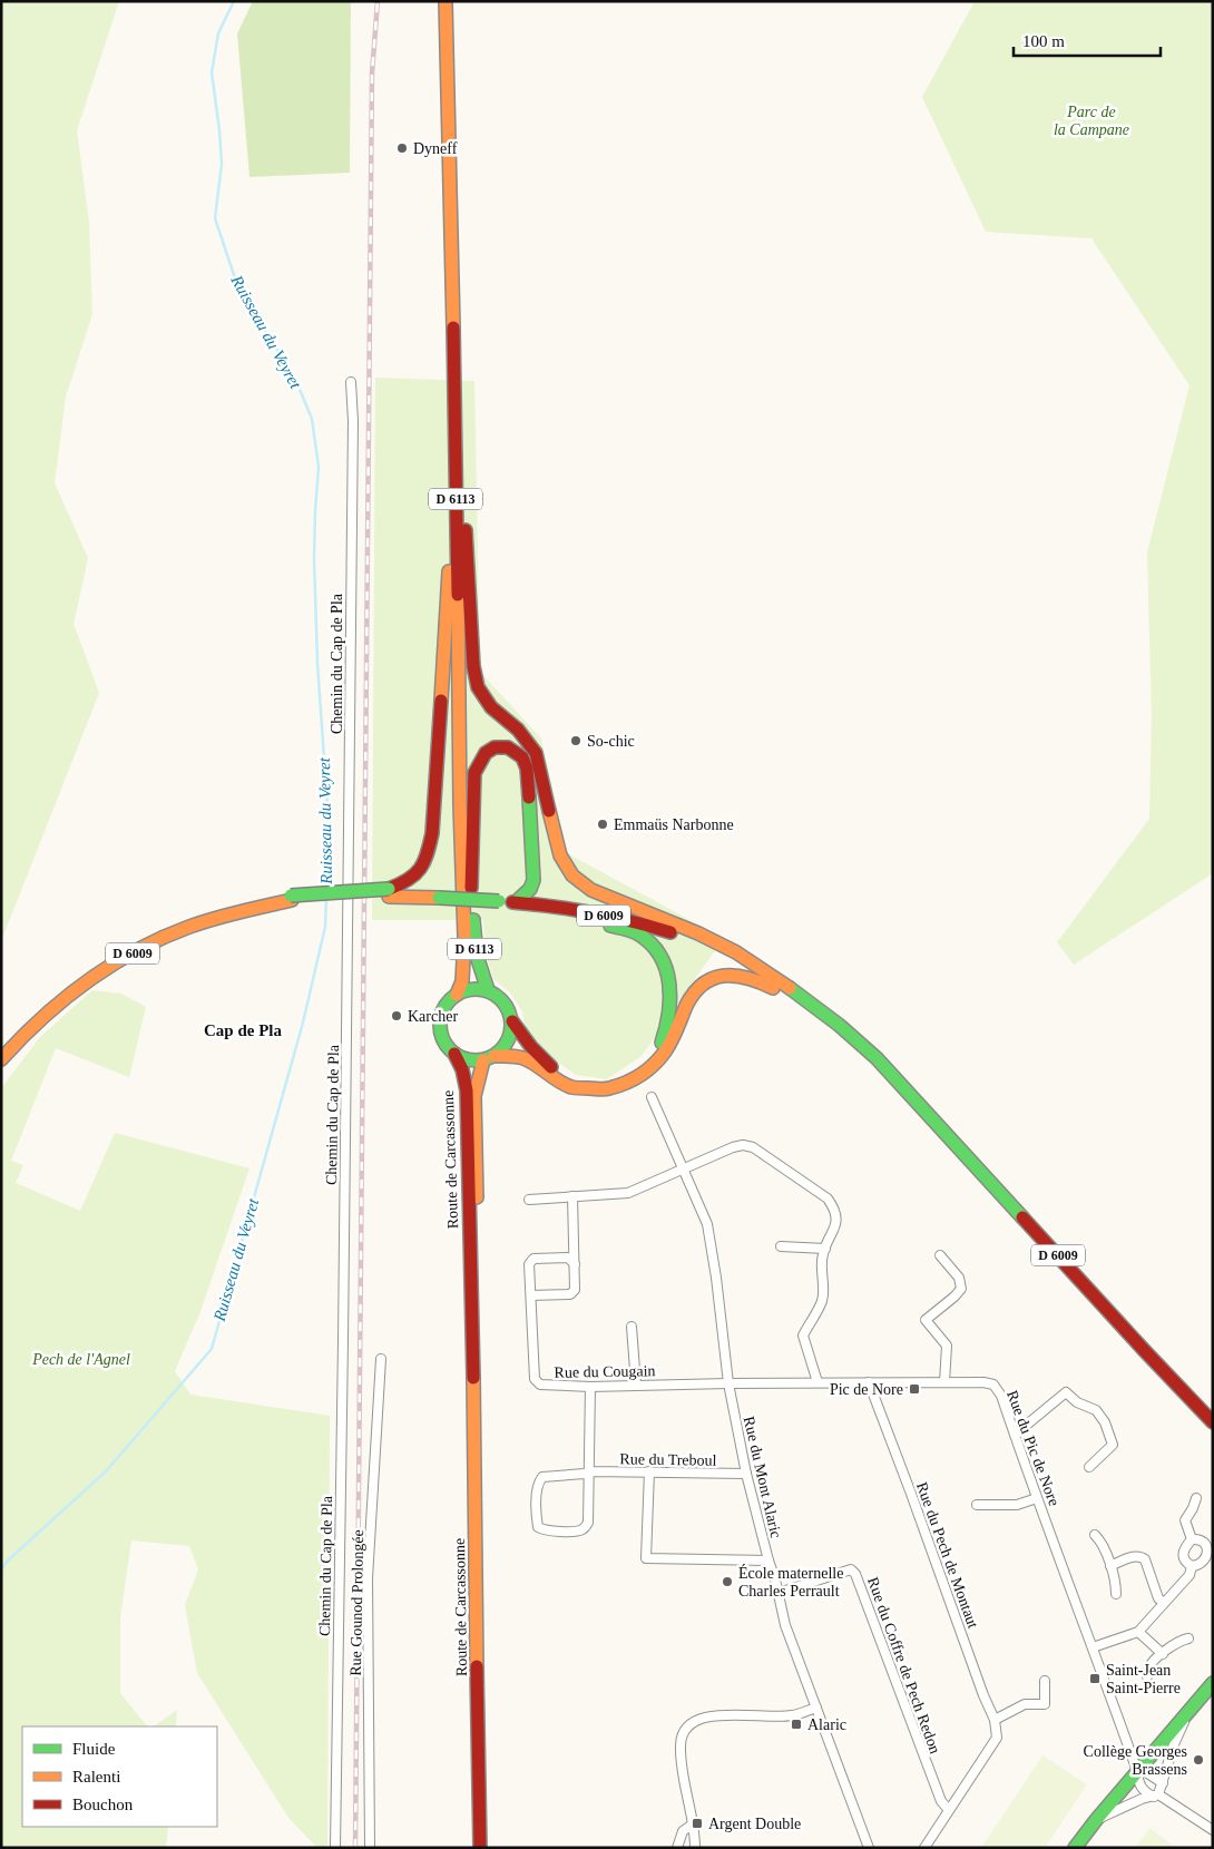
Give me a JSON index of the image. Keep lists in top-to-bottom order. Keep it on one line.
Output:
{"streets":{"main road":["D 6113","D 6009","Route de Carcassonne"],"street":["Chemin du Cap de Pla","Rue du Cougain","Rue du Pic de Nore","Rue du Treboul","Rue du Mont Alaric","Rue du Pech de Montaut","Rue Gounod Prolongée","Rue du Coffre de Pech Redon"]},"crossings":[["D 6113","Route de Carcassonne"],["Rue du Cougain","Rue du Pic de Nore"],["Rue du Cougain","Rue du Mont Alaric"],["Rue du Pic de Nore","Rue du Mont Alaric"],["Rue du Pic de Nore","Rue du Pech de Montaut"],["Rue du Treboul","Rue du Mont Alaric"],["Rue du Mont Alaric","Rue du Coffre de Pech Redon"],["Rue du Pech de Montaut","Rue du Coffre de Pech Redon"]],"districts":["Cap de Pla"],"water":["Ruisseau du Veyret"],"parks":["Parc de la Campane","Pech de l'Agnel"],"places":{"other":["Dyneff","So-chic","Emmaüs Narbonne","Karcher","École maternelle Charles Perrault","Collège Georges Brassens"],"transit":["Pic de Nore","Saint-Jean Saint-Pierre","Alaric","Argent Double"]},"legend":["Fluide","Ralenti","Bouchon"],"scale_bar":"100 m"}
